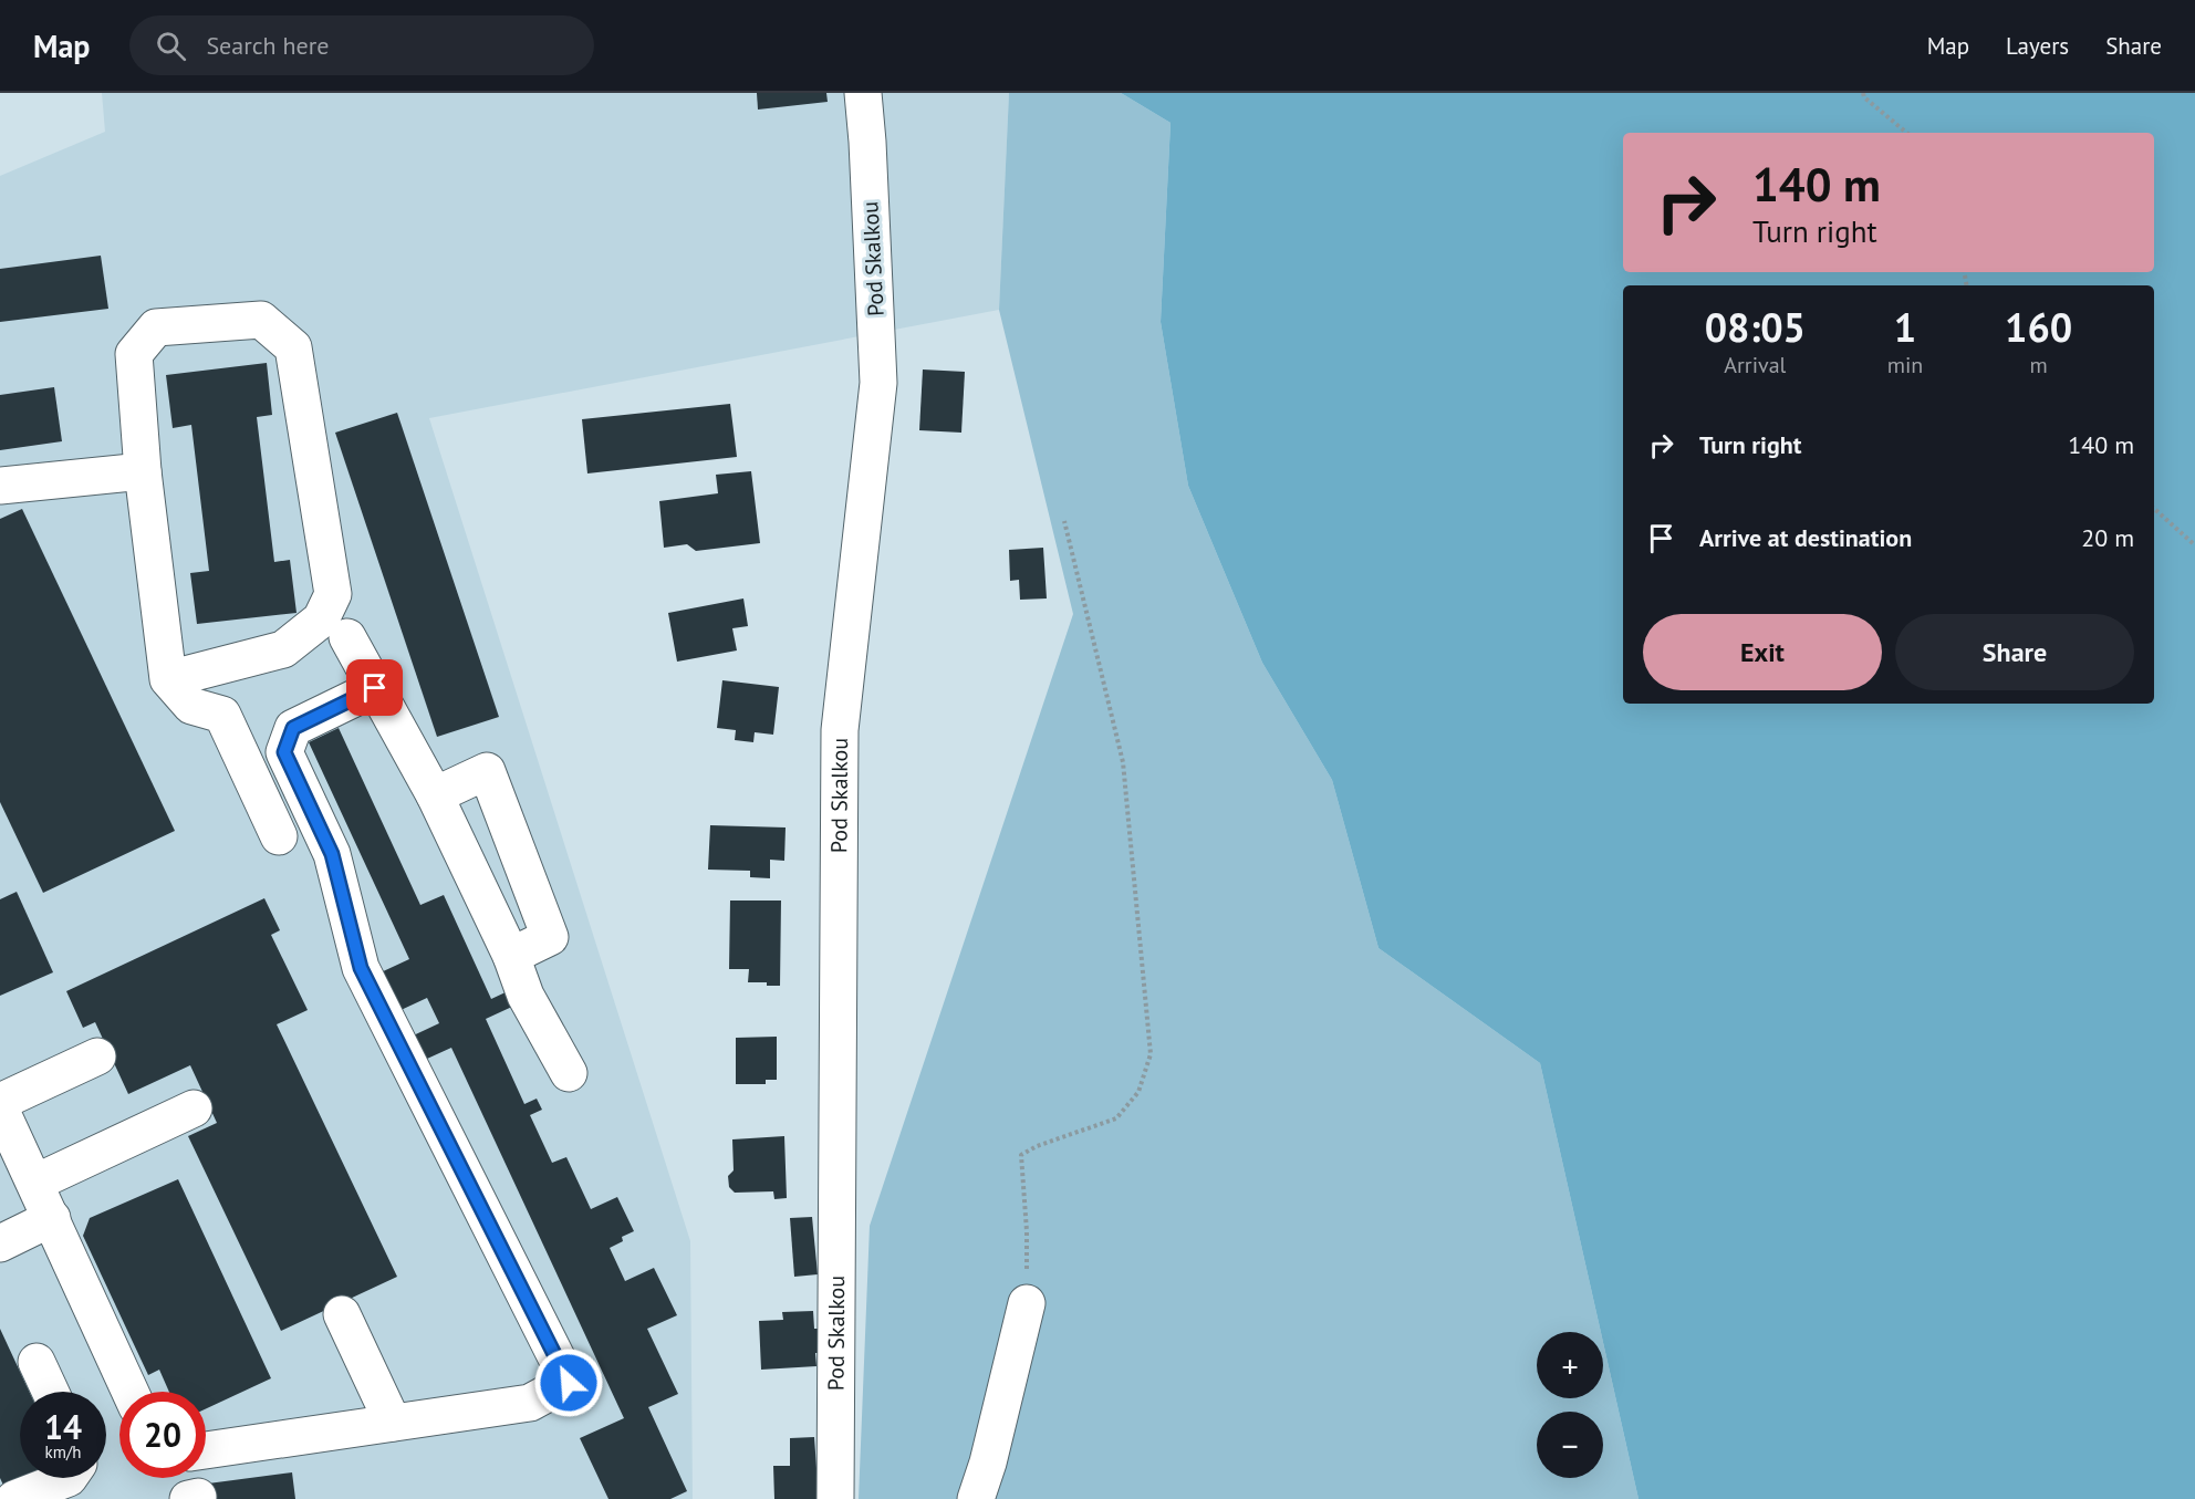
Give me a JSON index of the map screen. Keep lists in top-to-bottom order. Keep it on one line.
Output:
{"streets":{"street":["Pod Skalkou"]},"page":{"header":"Map","search":"Search here","nav":["Map","Layers","Share"],"turn":["140 m","Turn right"],"eta":["08:05","Arrival","1","min","160","m"],"list":[{"name":"Turn right","value":"140 m"},{"name":"Arrive at destination","value":"20 m"}],"buttons":["Exit","Share"],"map_buttons":["+","−"],"speed":"14 km/h","limit":"20"}}
